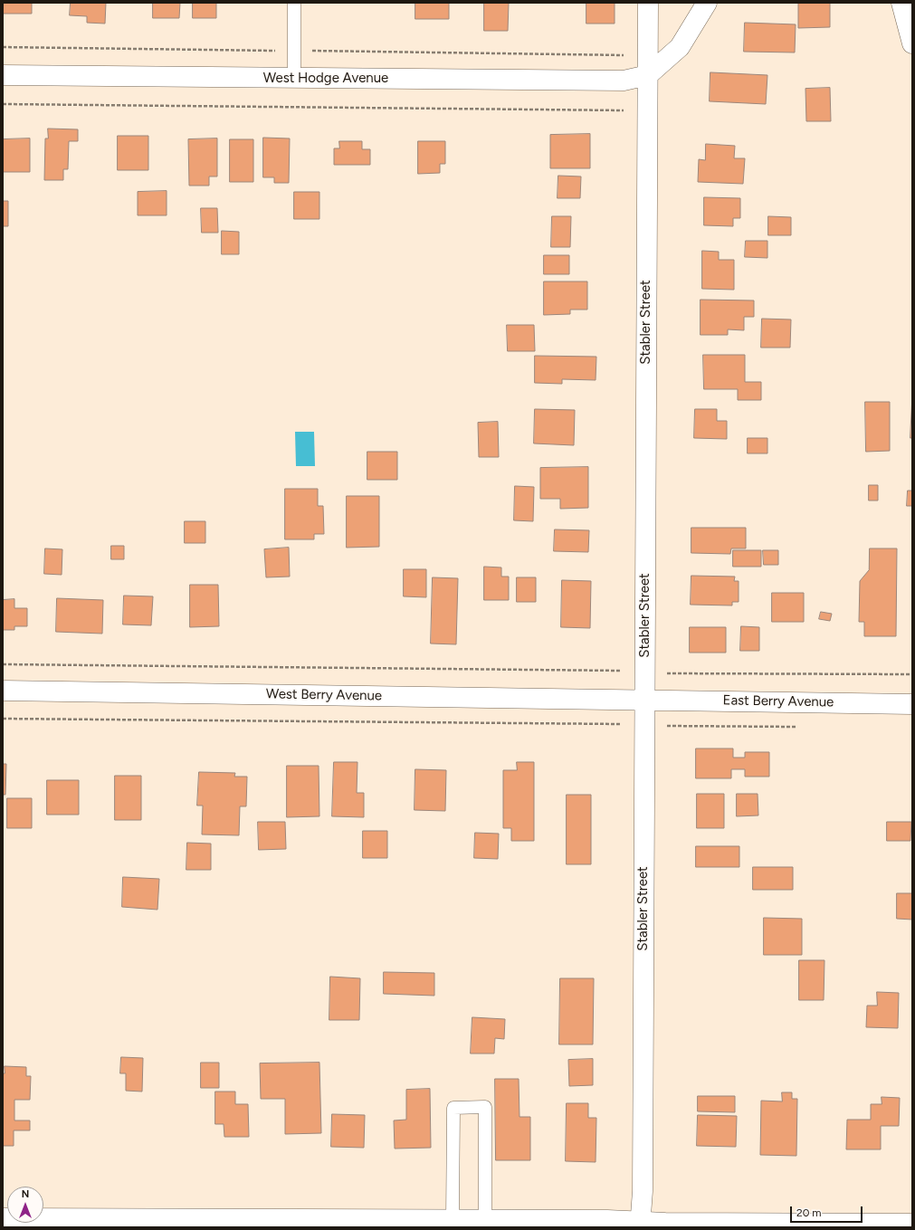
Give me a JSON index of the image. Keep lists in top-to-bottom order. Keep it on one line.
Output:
{"streets":{"street":["West Hodge Avenue","Stabler Street","West Berry Avenue","East Berry Avenue"]},"crossings":[["West Hodge Avenue","Stabler Street"],["Stabler Street","West Berry Avenue"],["Stabler Street","East Berry Avenue"],["West Berry Avenue","East Berry Avenue"]],"scale_bar":"20 m","north":"top"}
